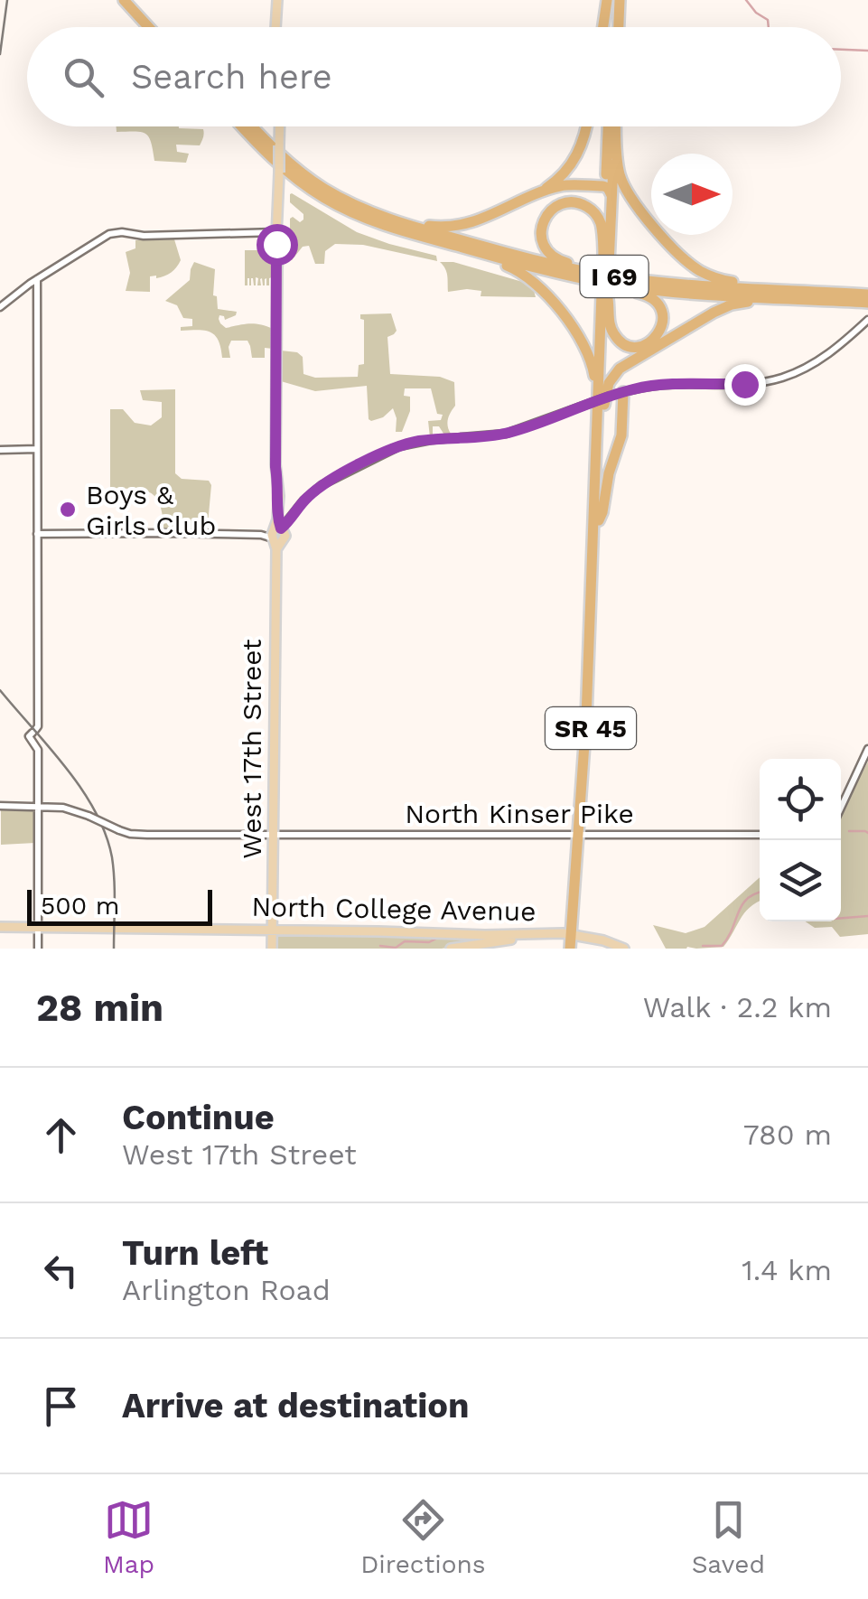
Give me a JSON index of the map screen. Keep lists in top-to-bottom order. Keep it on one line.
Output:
{"streets":{"highway":["I 69","SR 45"],"main road":["West 17th Street","North College Avenue"],"street":["North Kinser Pike"]},"crossings":[["I 69","SR 45"],["SR 45","North Kinser Pike"],["SR 45","North College Avenue"],["West 17th Street","North Kinser Pike"],["West 17th Street","North College Avenue"]],"places":["Boys & Girls Club"],"scale_bar":"500 m","north":"right","page":{"search":"Search here","scale":"500 m","heading":["28 min","Walk · 2.2 km"],"list":[["Continue","West 17th Street","780 m"],["Turn left","Arlington Road","1.4 km"],"Arrive at destination"],"nav":["Map","Directions","Saved"]}}
